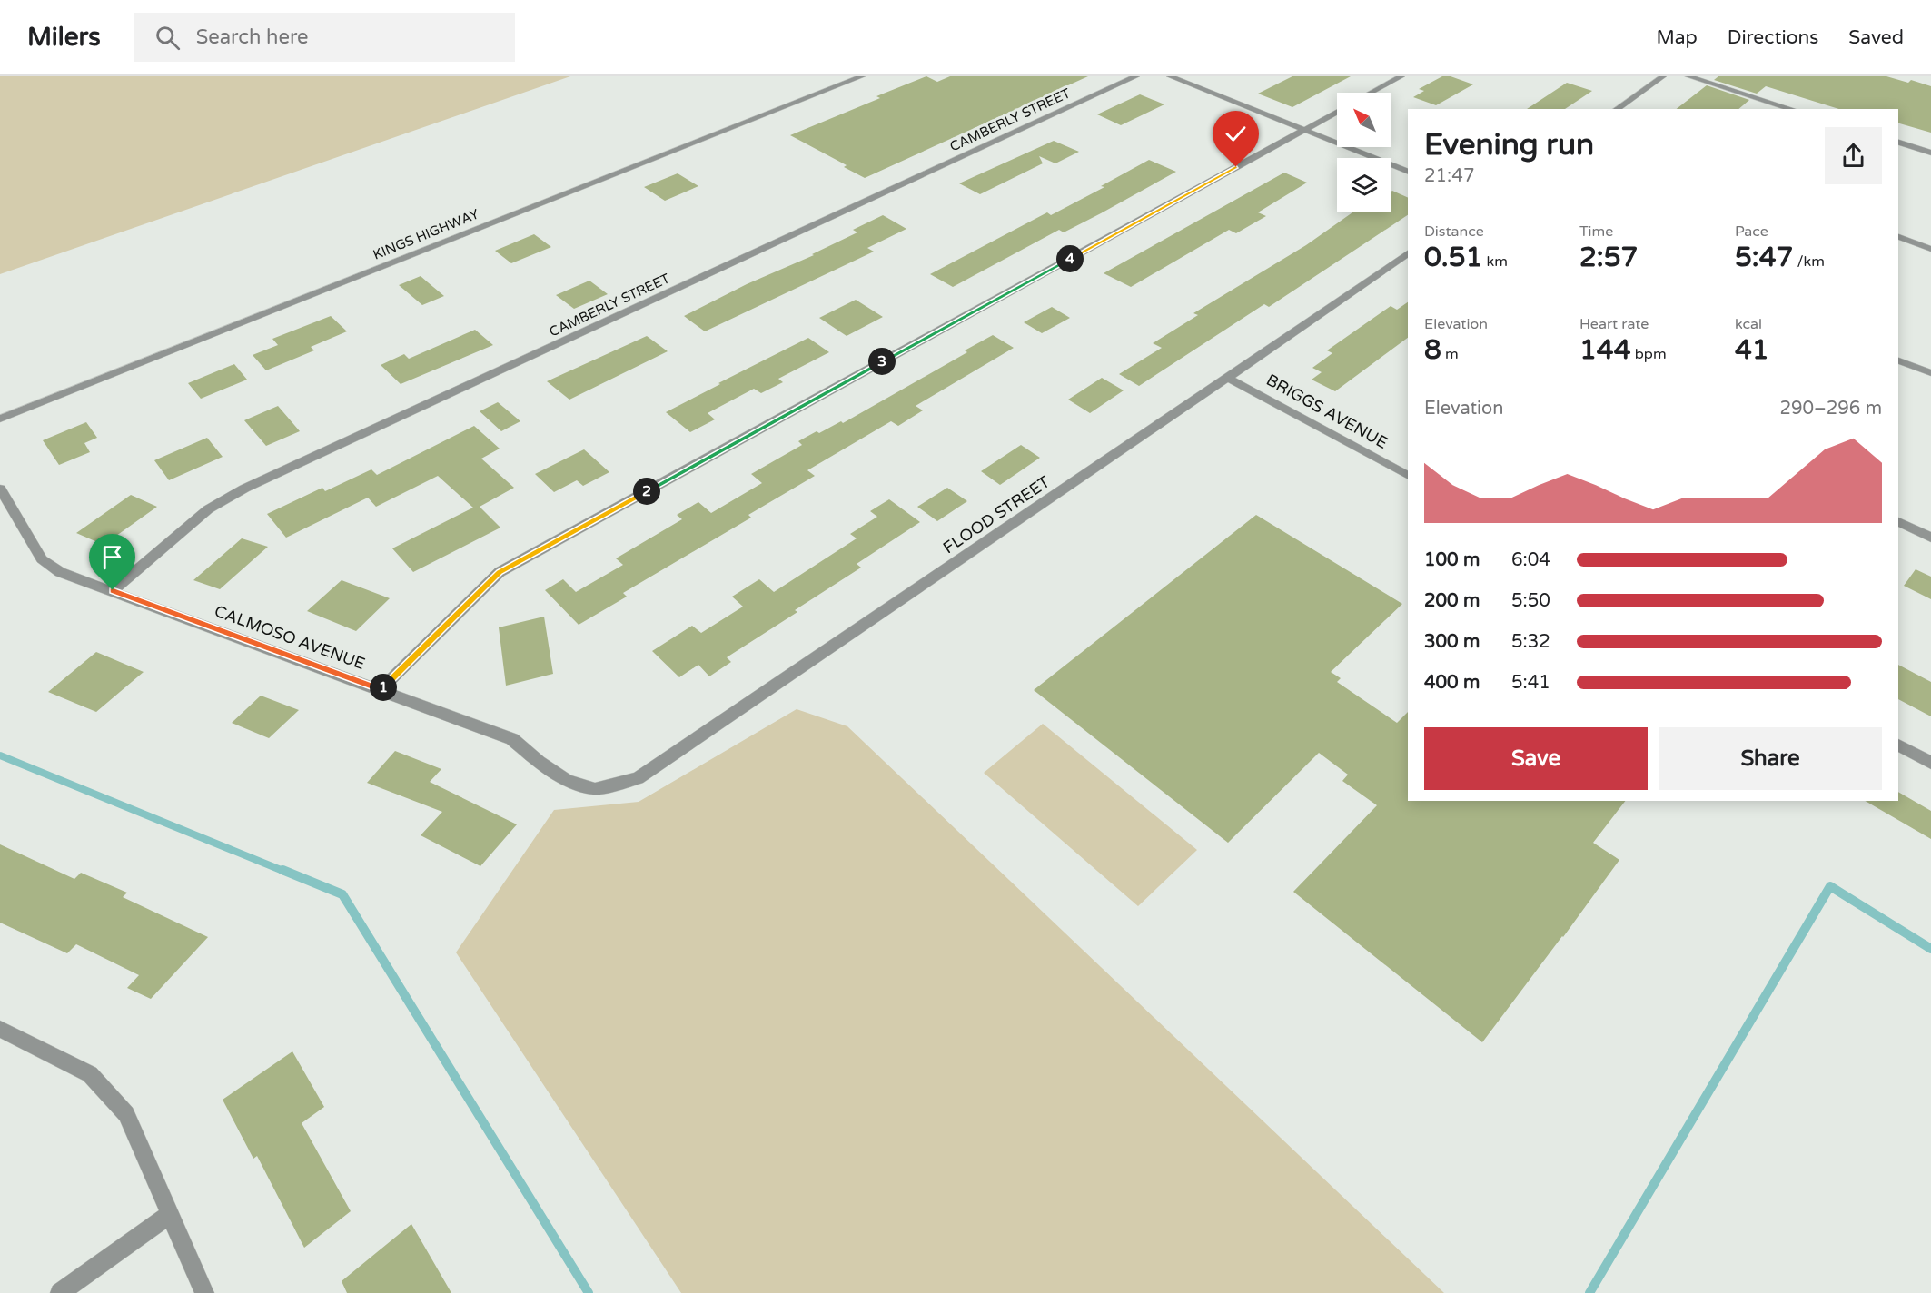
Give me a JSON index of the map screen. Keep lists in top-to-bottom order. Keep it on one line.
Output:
{"streets":{"street":["CAMBERLY STREET","KINGS HIGHWAY","BRIGGS AVENUE","FLOOD STREET","CALMOSO AVENUE"]},"crossings":[["CAMBERLY STREET","CALMOSO AVENUE"],["BRIGGS AVENUE","FLOOD STREET"],["FLOOD STREET","CALMOSO AVENUE"]],"north":"top left","page":{"header":"Milers","search":"Search here","nav":["Map","Directions","Saved"],"heading":["Evening run","21:47"],"stats":[["Distance","0.51 km"],["Time","2:57"],["Pace","5:47 /km"],["Elevation","8 m"],["Heart rate","144 bpm"],["kcal","41"]],"pins":["4","3","2","1"],"chart":["Elevation","290–296 m"],"list":[{"name":"100 m","note":"6:04"},{"name":"200 m","note":"5:50"},{"name":"300 m","note":"5:32"},{"name":"400 m","note":"5:41"}],"buttons":["Save","Share"]}}
